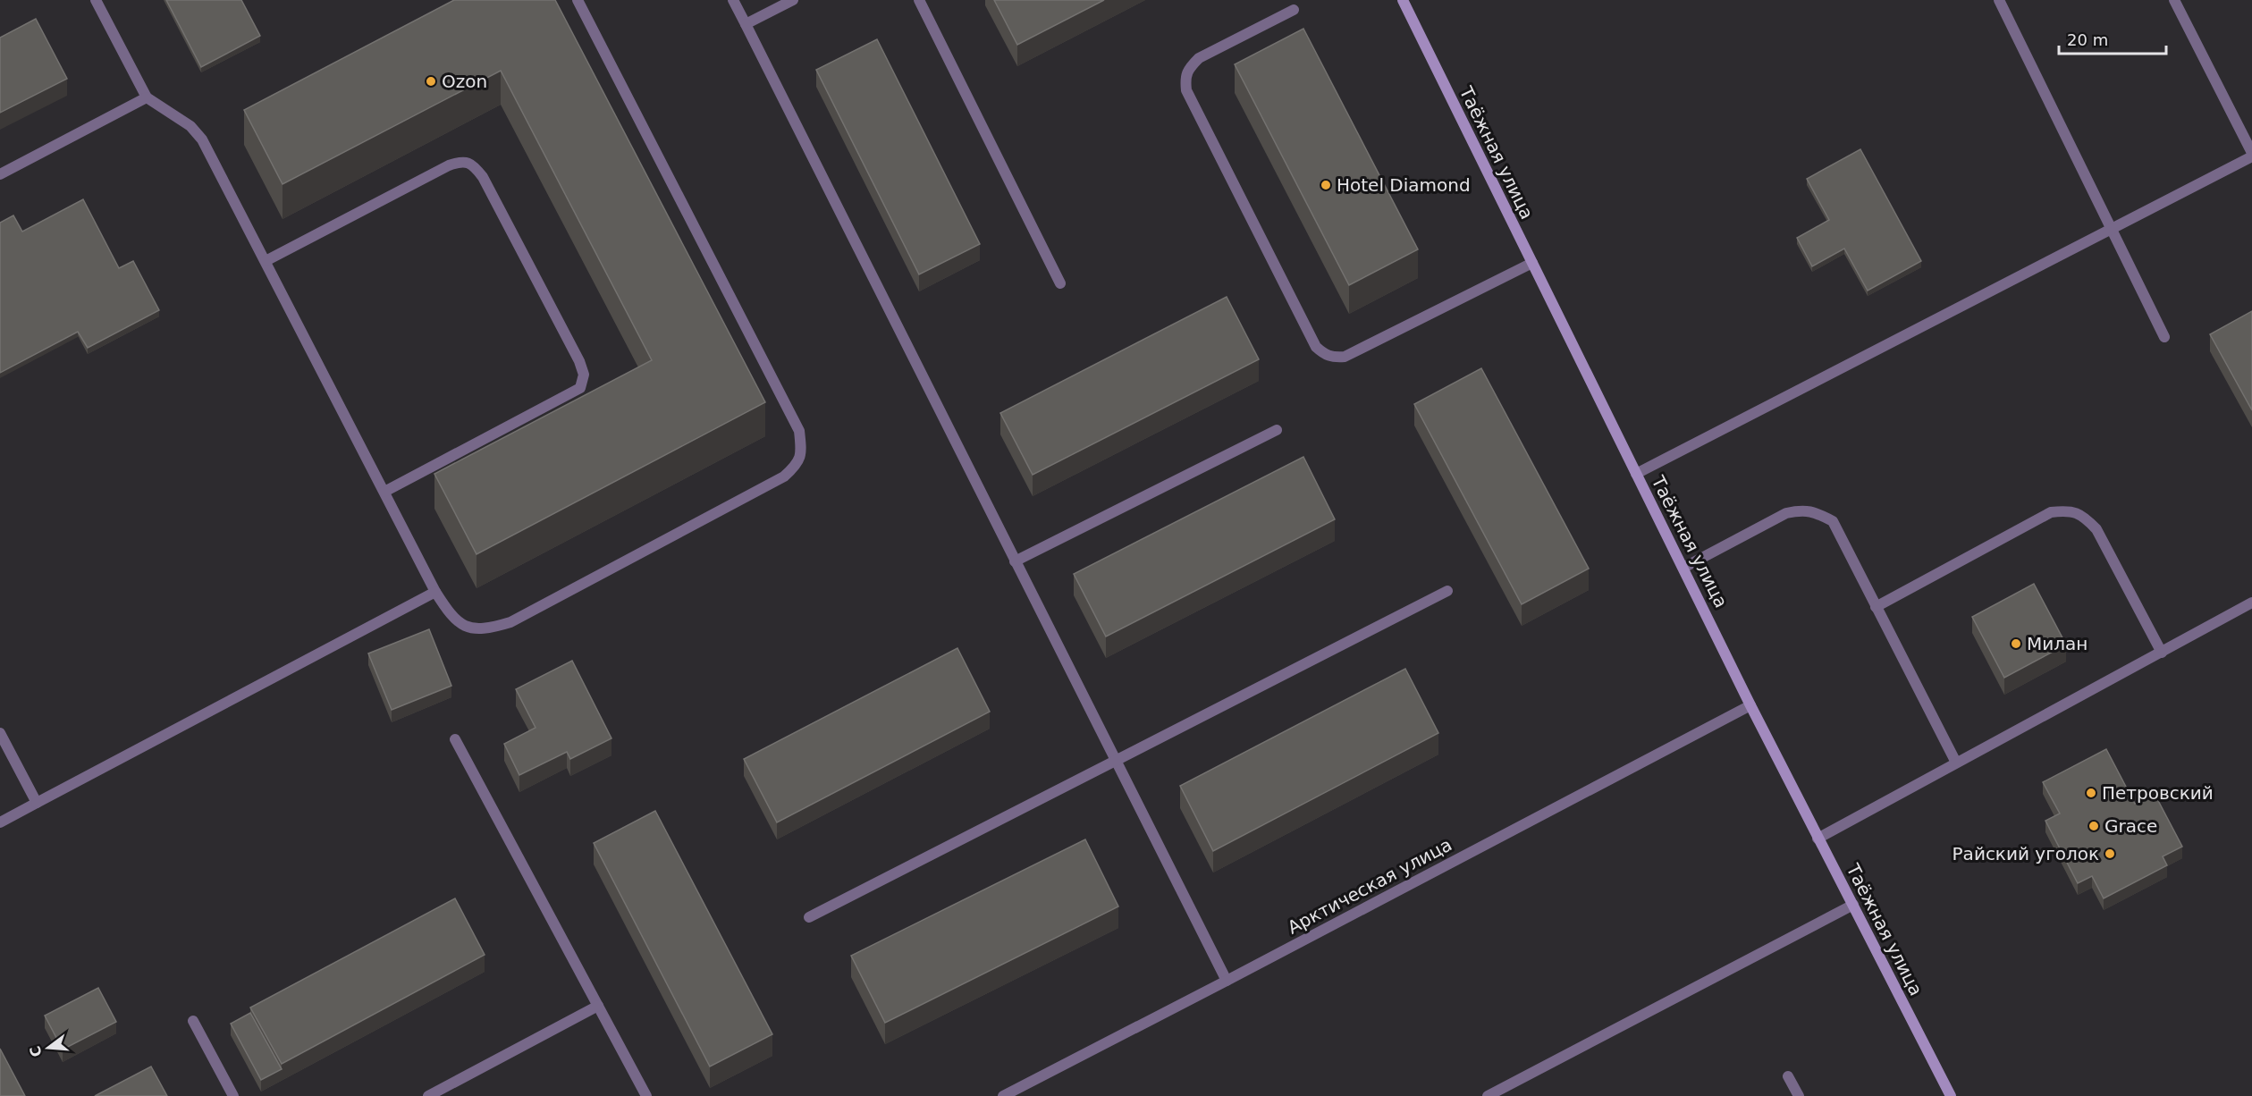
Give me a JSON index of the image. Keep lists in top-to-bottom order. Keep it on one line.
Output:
{"streets":{"street":["Таёжная улица","Арктическая улица"]},"crossings":[["Таёжная улица","Арктическая улица"]],"places":["Ozon","Hotel Diamond","Милан","Петровский","Grace","Райский уголок"],"scale_bar":"20 m","north":"left"}
